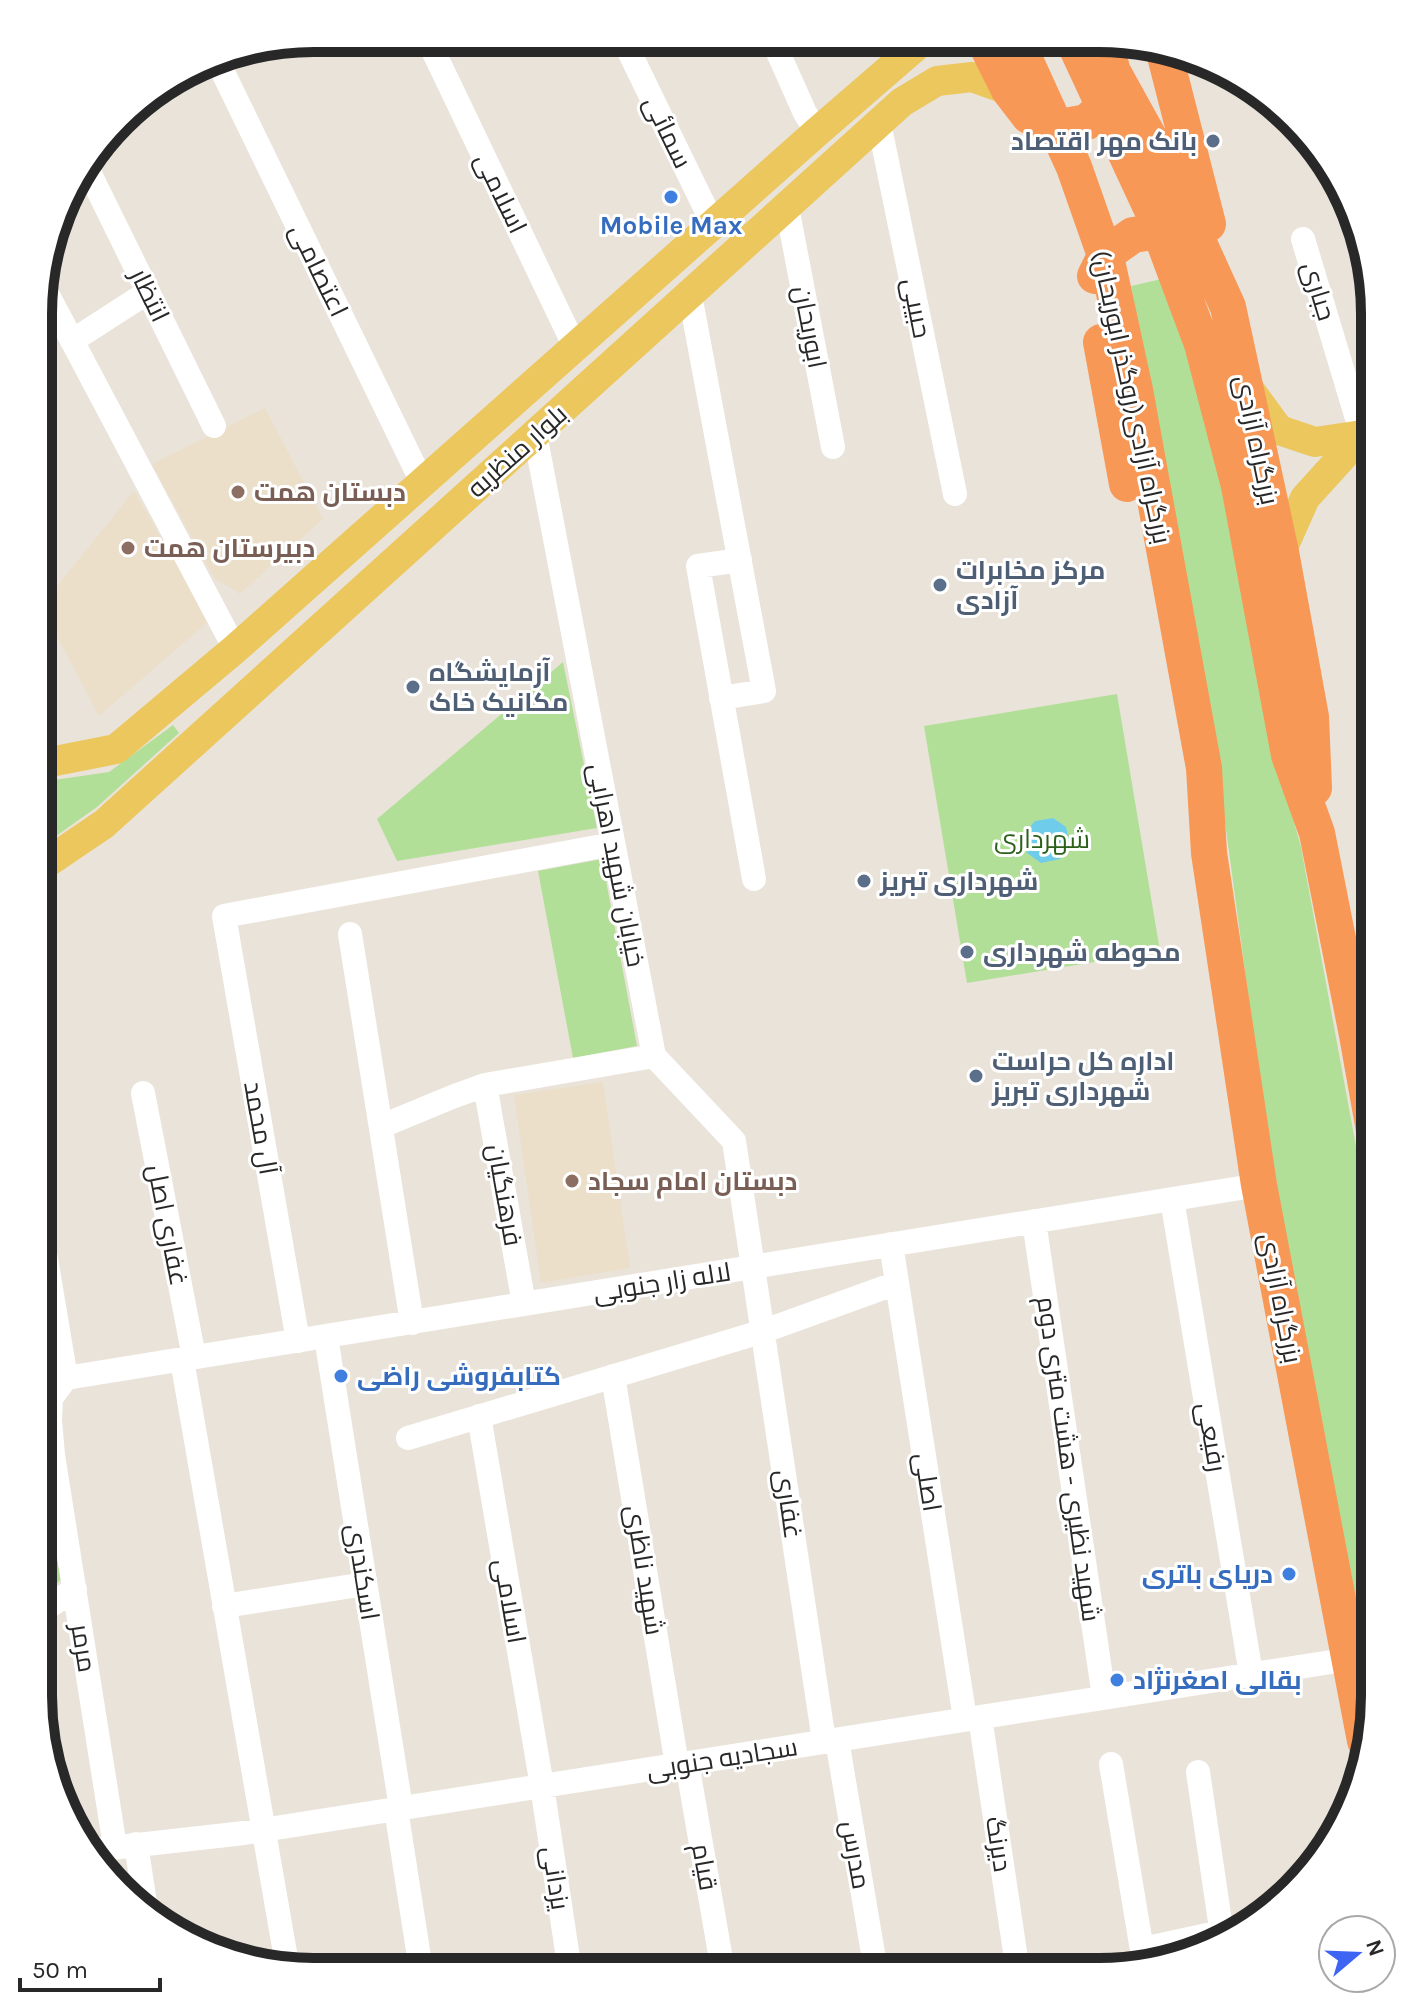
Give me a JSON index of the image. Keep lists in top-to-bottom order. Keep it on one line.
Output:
{"streets":{"highway":["بزرگراه آزادی(روگذر ابوریحان)","بزرگراه آزادی"],"main road":["بلوار منظریه"],"street":["سمائی","اسلامی","اعتصامی","جباری","انتظار","حبیبی","ابوریحان","خیابان شهید اهرابی","آل محمد","فرهنگیان","غفاری اصل","لاله زار جنوبی","رفیعی","شهید نظیری - هشت متری دوم","اصلی","غفاری","شهید ناظری","اسکندری","مرمر","سجادیه جنوبی","دیرنگ","مدرس","قیام","یزدانی"]},"crossings":[["سمائی","بلوار منظریه"],["اسلامی","بلوار منظریه"],["اسلامی","سجادیه جنوبی"],["اسلامی","یزدانی"],["اعتصامی","بلوار منظریه"],["حبیبی","بلوار منظریه"],["ابوریحان","بلوار منظریه"],["بزرگراه آزادی(روگذر ابوریحان)","بزرگراه آزادی"],["بزرگراه آزادی","بلوار منظریه"],["بزرگراه آزادی","لاله زار جنوبی"],["بزرگراه آزادی","سجادیه جنوبی"],["بلوار منظریه","خیابان شهید اهرابی"],["خیابان شهید اهرابی","آل محمد"],["آل محمد","لاله زار جنوبی"],["فرهنگیان","لاله زار جنوبی"],["غفاری اصل","لاله زار جنوبی"],["غفاری اصل","سجادیه جنوبی"],["لاله زار جنوبی","رفیعی"],["لاله زار جنوبی","شهید نظیری - هشت متری دوم"],["لاله زار جنوبی","اصلی"],["لاله زار جنوبی","غفاری"],["لاله زار جنوبی","اسکندری"],["لاله زار جنوبی","مرمر"],["رفیعی","سجادیه جنوبی"],["شهید نظیری - هشت متری دوم","سجادیه جنوبی"],["اصلی","سجادیه جنوبی"],["اصلی","دیرنگ"],["غفاری","سجادیه جنوبی"],["غفاری","مدرس"],["شهید ناظری","سجادیه جنوبی"],["شهید ناظری","قیام"],["اسکندری","سجادیه جنوبی"],["مرمر","سجادیه جنوبی"],["سجادیه جنوبی","دیرنگ"],["سجادیه جنوبی","مدرس"],["سجادیه جنوبی","قیام"],["سجادیه جنوبی","یزدانی"]],"parks":["شهرداری"],"places":["بانک مهر اقتصاد","Mobile Max","دبستان همت","دبیرستان همت","مرکز مخابرات آزادی","آزمایشگاه مکانیک خاک","شهرداری تبریز","محوطه شهرداری","اداره کل حراست شهرداری تبریز","دبستان امام سجاد","کتابفروشی راضی","دریای باتری","بقالی اصغرنژاد"],"scale_bar":"50 m","north":"right"}
